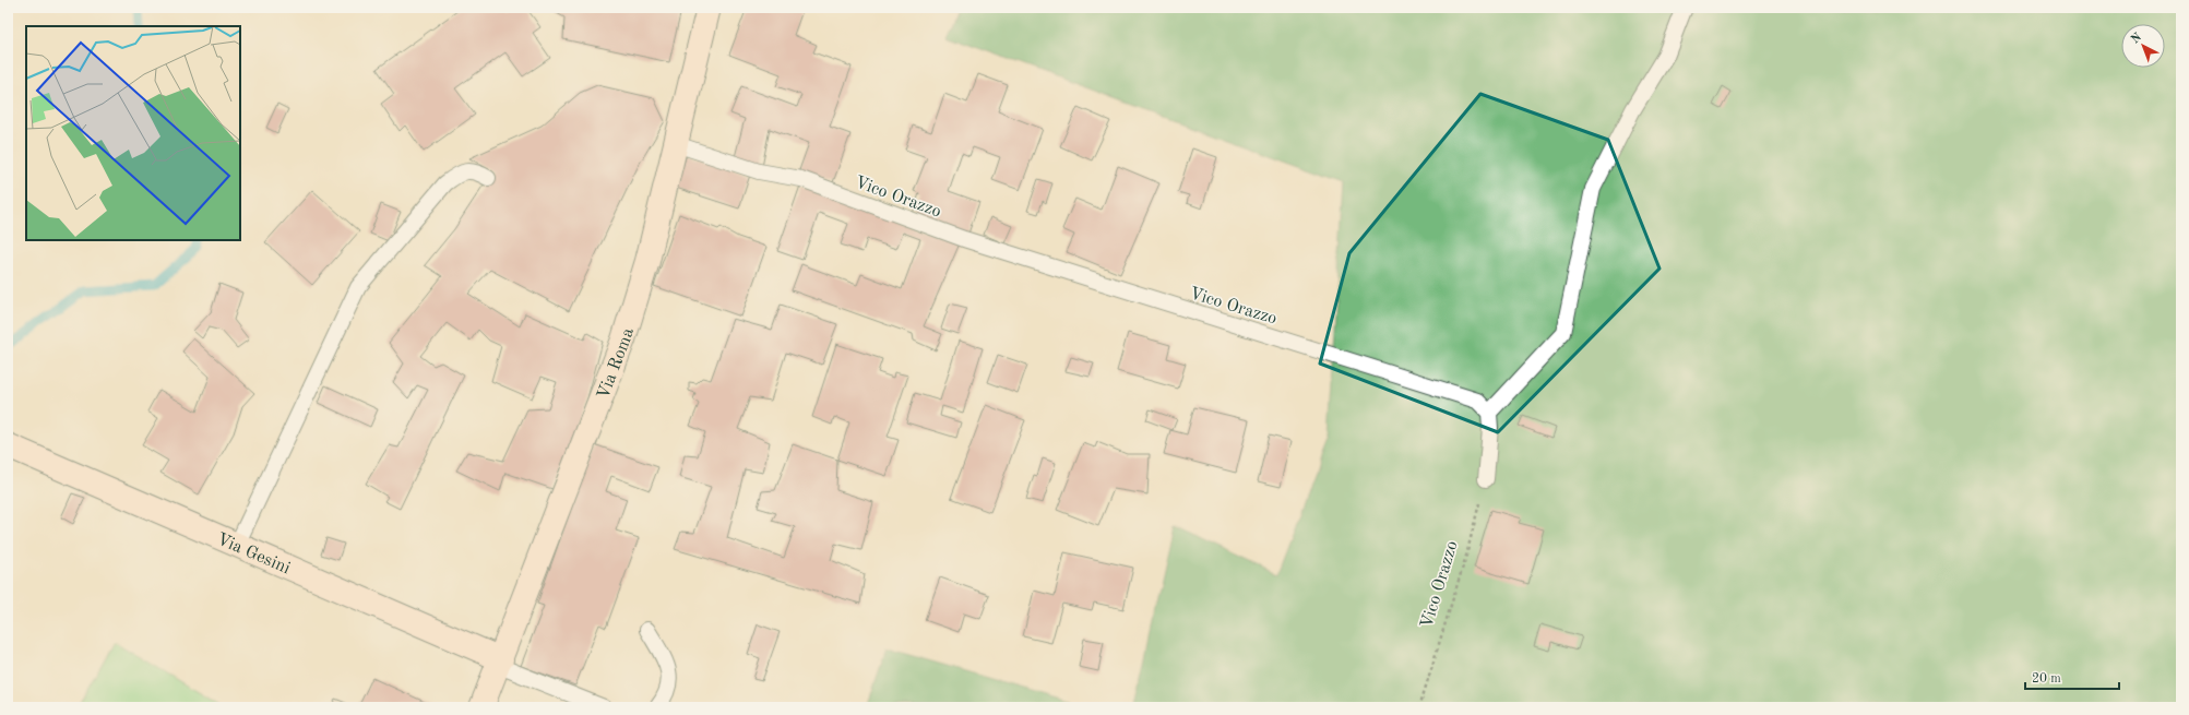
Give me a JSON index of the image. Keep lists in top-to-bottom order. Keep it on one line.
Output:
{"streets":{"street":["Via Roma","Via Gesini"],"lane":["Vico Orazzo"]},"crossings":[["Vico Orazzo","Via Roma"],["Via Roma","Via Gesini"]],"scale_bar":"20 m","north":"top left"}
